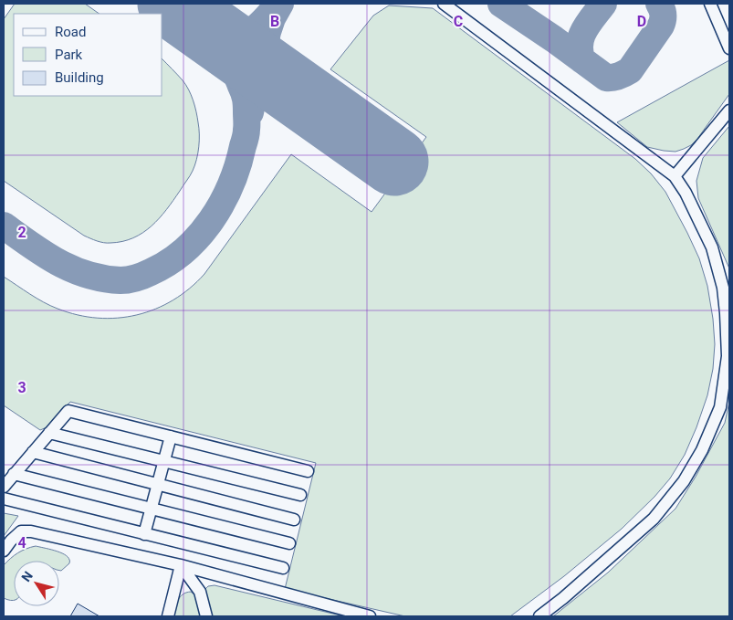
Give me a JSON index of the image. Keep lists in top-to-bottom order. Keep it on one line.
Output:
{"legend":["Road","Park","Building"],"north":"top left","grid":{"columns":["B","C","D"],"rows":["2","3","4"]}}
